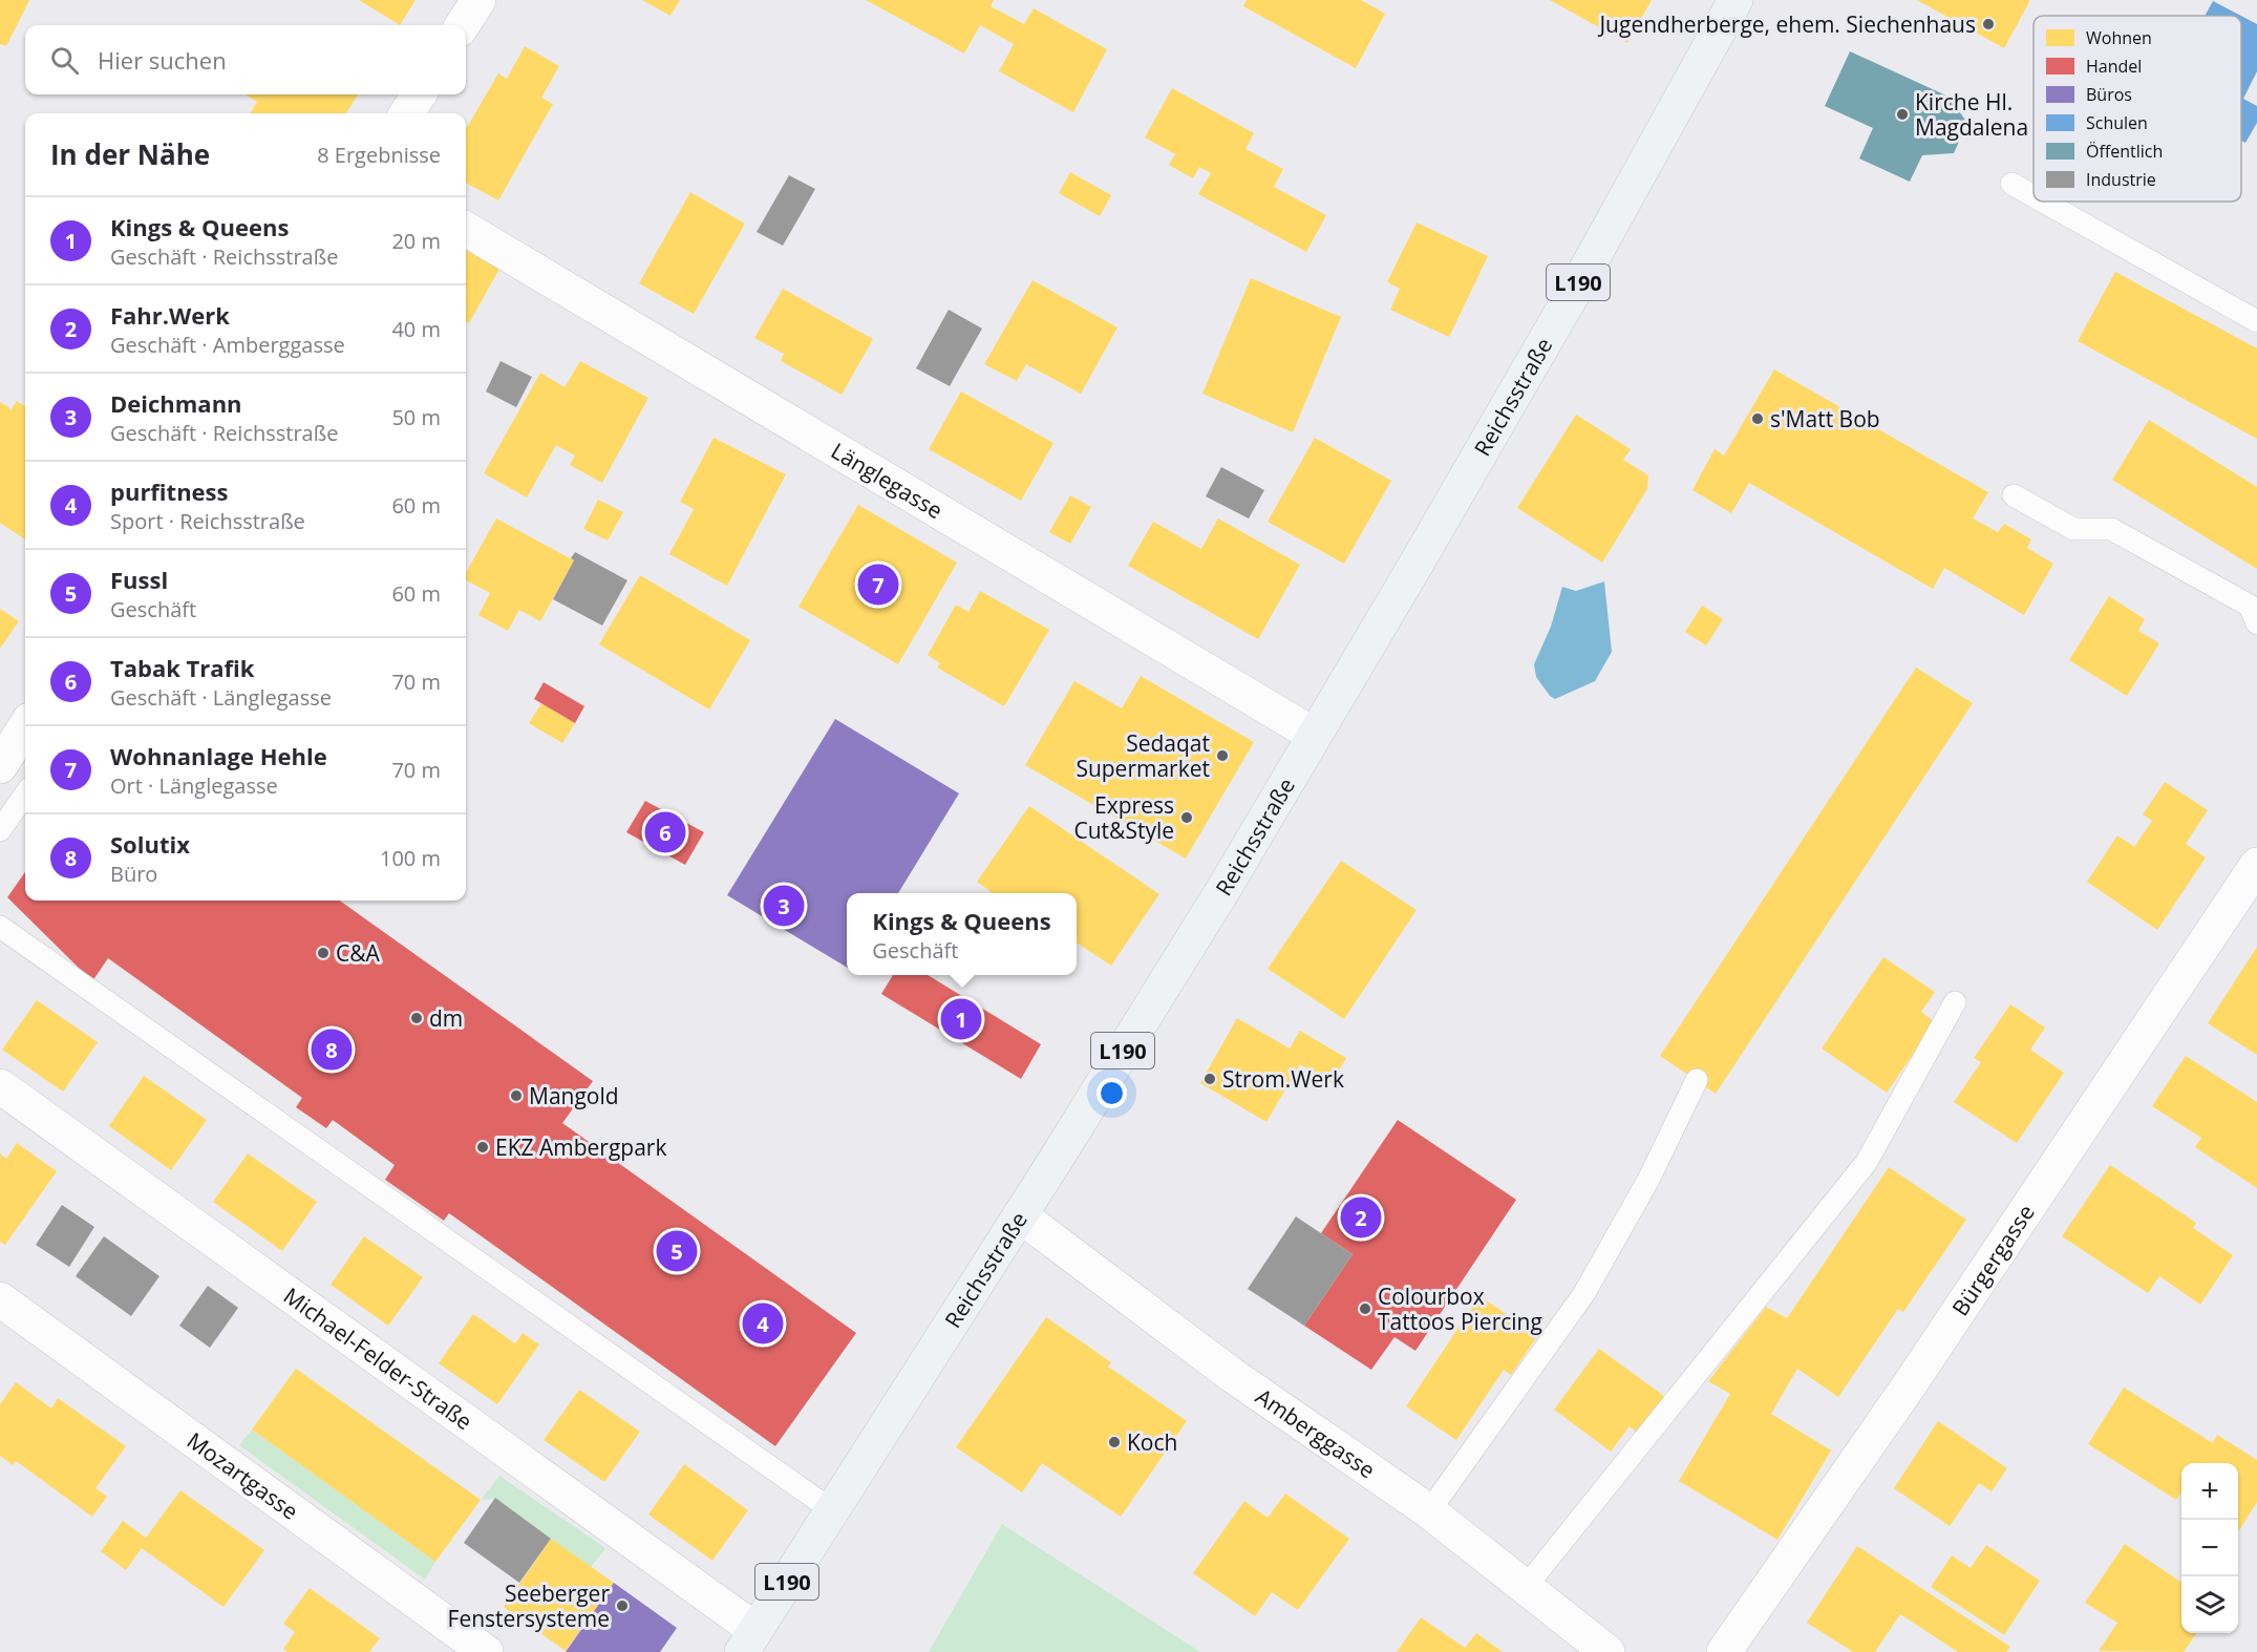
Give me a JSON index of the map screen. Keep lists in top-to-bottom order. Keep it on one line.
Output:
{"streets":{"main road":["L190","Reichsstraße"],"street":["Länglegasse","Bürgergasse","Michael-Felder-Straße","Amberggasse","Mozartgasse"]},"crossings":[["Reichsstraße","Länglegasse"],["Reichsstraße","Michael-Felder-Straße"],["Reichsstraße","Amberggasse"]],"places":["Jugendherberge, ehem. Siechenhaus","Kirche Hl. Magdalena","s'Matt Bob","Sedaqat Supermarket","Express Cut&Style","C&A","dm","Strom.Werk","Mangold","EKZ Ambergpark","Colourbox Tattoos Piercing","Koch","Seeberger Fenstersysteme"],"legend":["Wohnen","Handel","Büros","Schulen","Öffentlich","Industrie"],"page":{"search":"Hier suchen","heading":["In der Nähe","8 Ergebnisse"],"list":[{"mark":"1","name":"Kings & Queens","note":"Geschäft · Reichsstraße","value":"20 m"},{"mark":"2","name":"Fahr.Werk","note":"Geschäft · Amberggasse","value":"40 m"},{"mark":"3","name":"Deichmann","note":"Geschäft · Reichsstraße","value":"50 m"},{"mark":"4","name":"purfitness","note":"Sport · Reichsstraße","value":"60 m"},{"mark":"5","name":"Fussl","note":"Geschäft","value":"60 m"},{"mark":"6","name":"Tabak Trafik","note":"Geschäft · Länglegasse","value":"70 m"},{"mark":"7","name":"Wohnanlage Hehle","note":"Ort · Länglegasse","value":"70 m"},{"mark":"8","name":"Solutix","note":"Büro","value":"100 m"}],"pins":["7","6","3","1","8","2","5","4"],"popup":["Kings & Queens","Geschäft"],"map_buttons":["+","−"]}}
